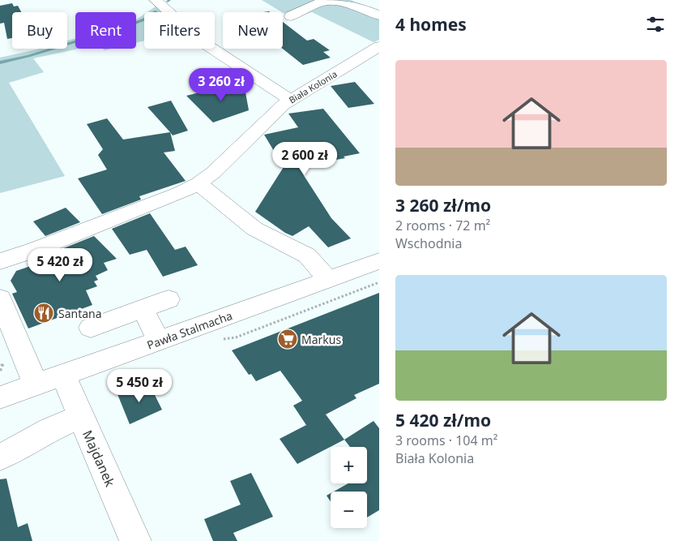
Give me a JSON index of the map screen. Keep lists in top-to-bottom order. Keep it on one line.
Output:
{"streets":{"street":["Biała Kolonia","Pawła Stalmacha","Majdanek"]},"crossings":[["Pawła Stalmacha","Majdanek"]],"places":{"restaurant":["Santana"],"supermarket":["Markus"]},"page":{"heading":"4 homes","chip":["Buy","Rent","Filters","New"],"list":[{"name":"3 260 zł/mo","note":"2 rooms · 72 m² · Wschodnia"},{"name":"5 420 zł/mo","note":"3 rooms · 104 m² · Biała Kolonia"}],"price":["3 260 zł","2 600 zł","5 420 zł","5 450 zł"],"map_buttons":["+","−"]}}
